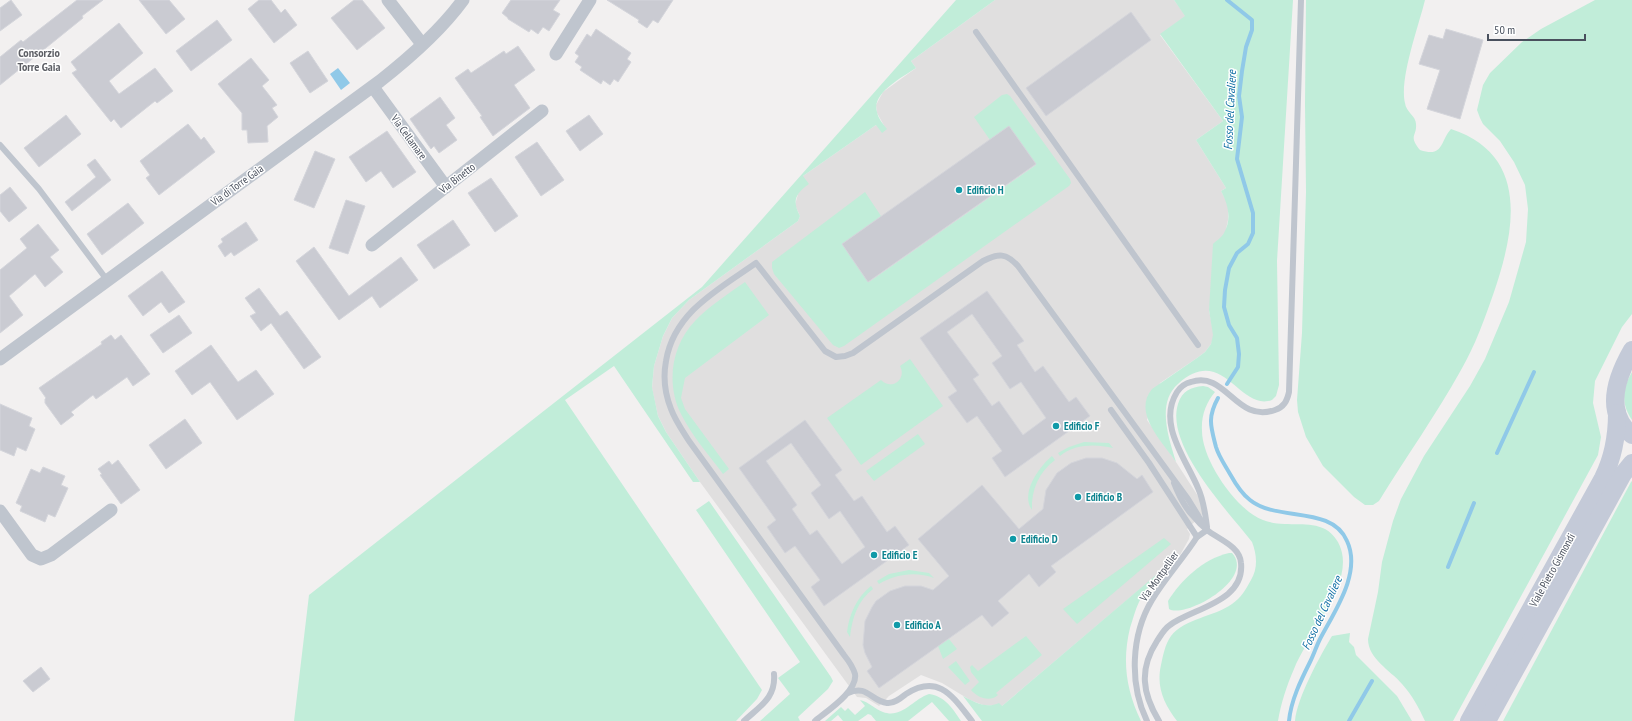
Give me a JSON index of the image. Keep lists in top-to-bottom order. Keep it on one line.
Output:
{"streets":{"street":["Via Cellamare","Via Binetto","Via di Torre Gaia","Viale Pietro Gismondi"],"lane":["Via Montpellier"]},"crossings":[["Via Cellamare","Via Binetto"],["Via Cellamare","Via di Torre Gaia"]],"districts":["Consorzio Torre Gaia"],"water":["Fosso del Cavaliere"],"places":["Edificio H","Edificio F","Edificio B","Edificio D","Edificio E","Edificio A"],"scale_bar":"50 m"}
